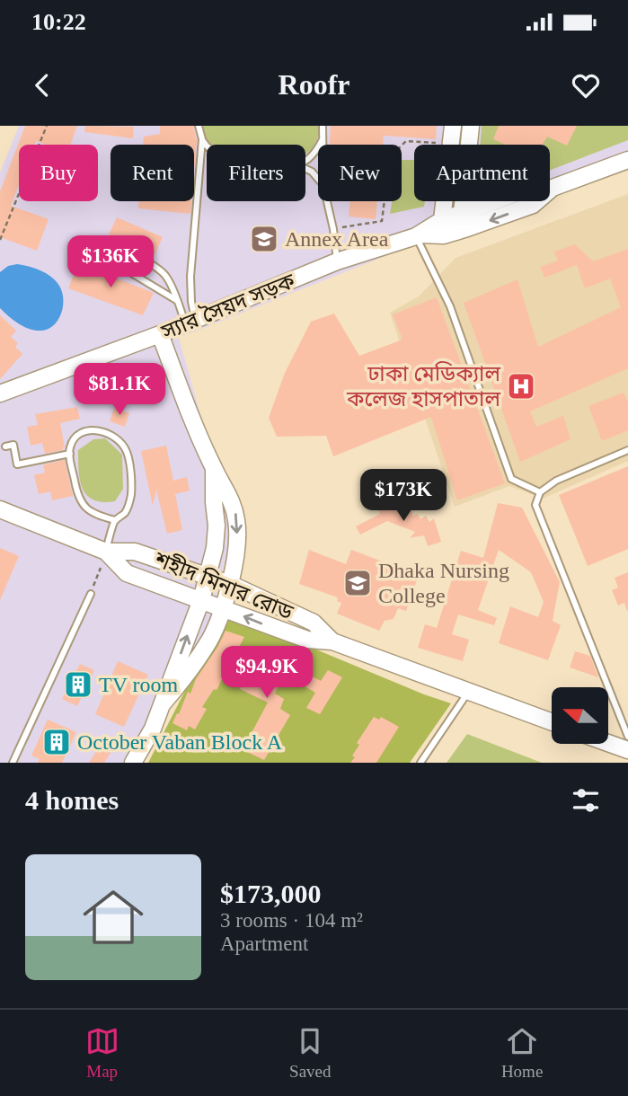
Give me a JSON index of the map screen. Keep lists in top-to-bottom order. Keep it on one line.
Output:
{"streets":{"main road":["স্যার সৈয়দ সড়ক","শহীদ মিনার রোড"]},"places":{"school or university":["Annex Area","Dhaka Nursing College"],"hospital":["ঢাকা মেডিক্যাল কলেজ হাসপাতাল"],"building":["TV room","October Vaban Block A"]},"north":"left","page":{"status":"10:22","header":"Roofr","chip":["Buy","Rent","Filters","New","Apartment"],"price":["$136K","$81.1K","$173K","$94.9K"],"heading":"4 homes","list":[{"name":"$173,000","note":"3 rooms · 104 m² · Apartment"}],"tabs":["Map","Saved","Home"]}}
